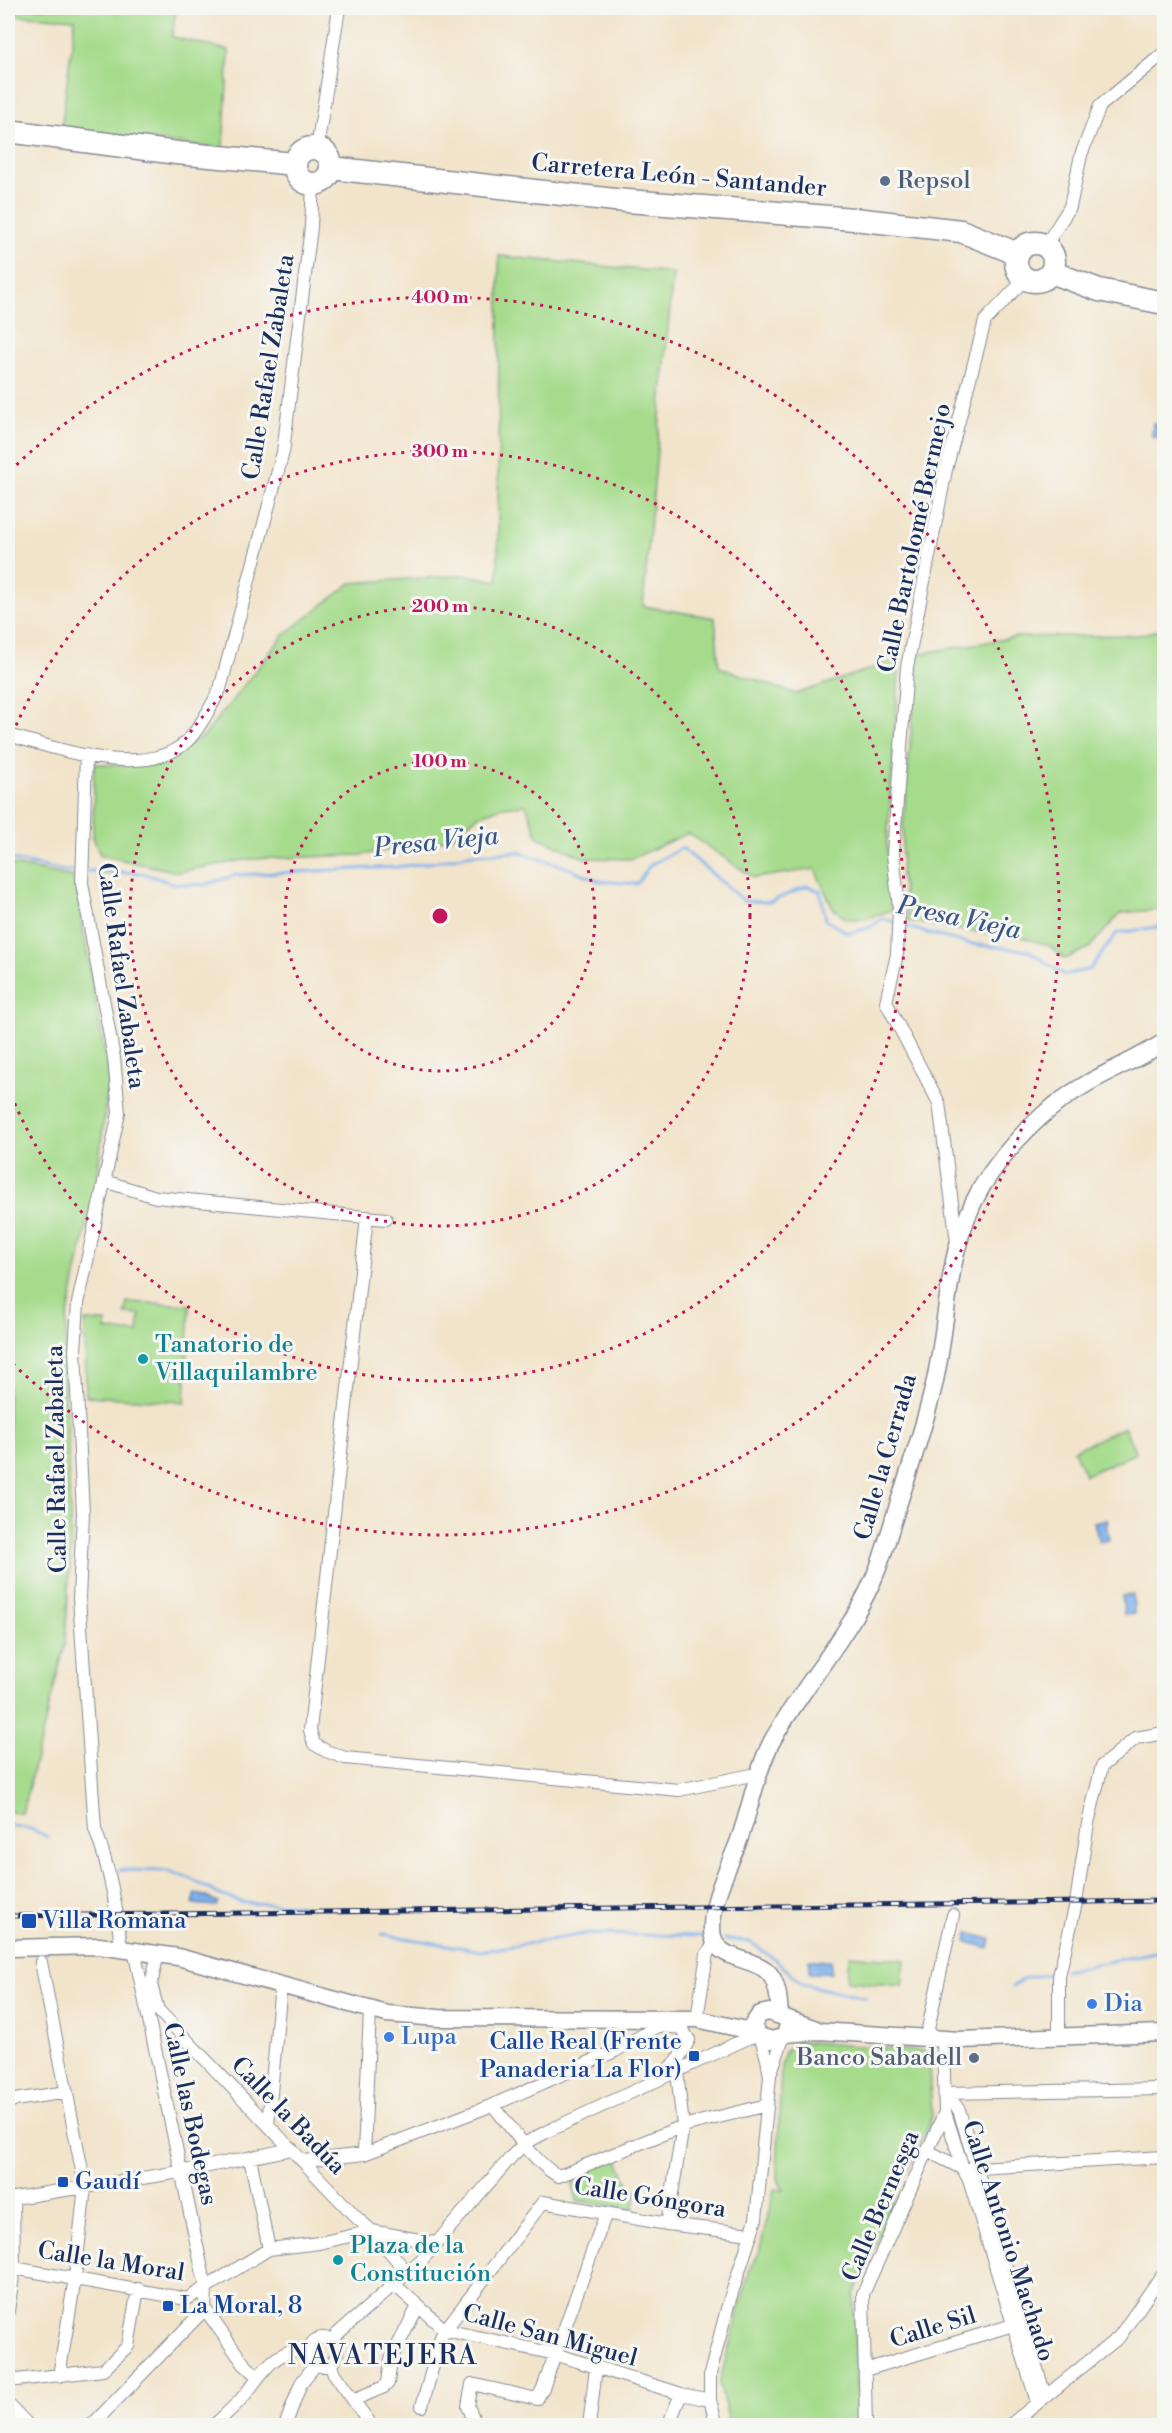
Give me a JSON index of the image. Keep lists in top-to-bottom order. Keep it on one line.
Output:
{"streets":{"highway":["Carretera León - Santander"],"main road":["Calle la Cerrada"],"street":["Calle Rafael Zabaleta","Calle Bartolomé Bermejo","Calle las Bodegas","Calle la Badúa","Calle Góngora","Calle Bernesga","Calle Antonio Machado","Calle la Moral","Calle Sil","Calle San Miguel"]},"crossings":[["Carretera León - Santander","Calle Rafael Zabaleta"],["Carretera León - Santander","Calle Bartolomé Bermejo"],["Calle Rafael Zabaleta","Calle las Bodegas"],["Calle Bartolomé Bermejo","Calle la Cerrada"],["Calle las Bodegas","Calle la Badúa"],["Calle las Bodegas","Calle la Moral"],["Calle Góngora","Calle San Miguel"],["Calle Bernesga","Calle Antonio Machado"],["Calle Bernesga","Calle Sil"],["Calle Antonio Machado","Calle Sil"]],"districts":["NAVATEJERA"],"water":["Presa Vieja"],"places":{"other":["Repsol","Tanatorio de Villaquilambre","Dia","Lupa","Banco Sabadell","Plaza de la Constitución"],"transit":["Villa Romana","Calle Real (Frente Panaderia La Flor)","Gaudí","La Moral, 8"]},"rings":["400 m","300 m","200 m","100 m"]}
